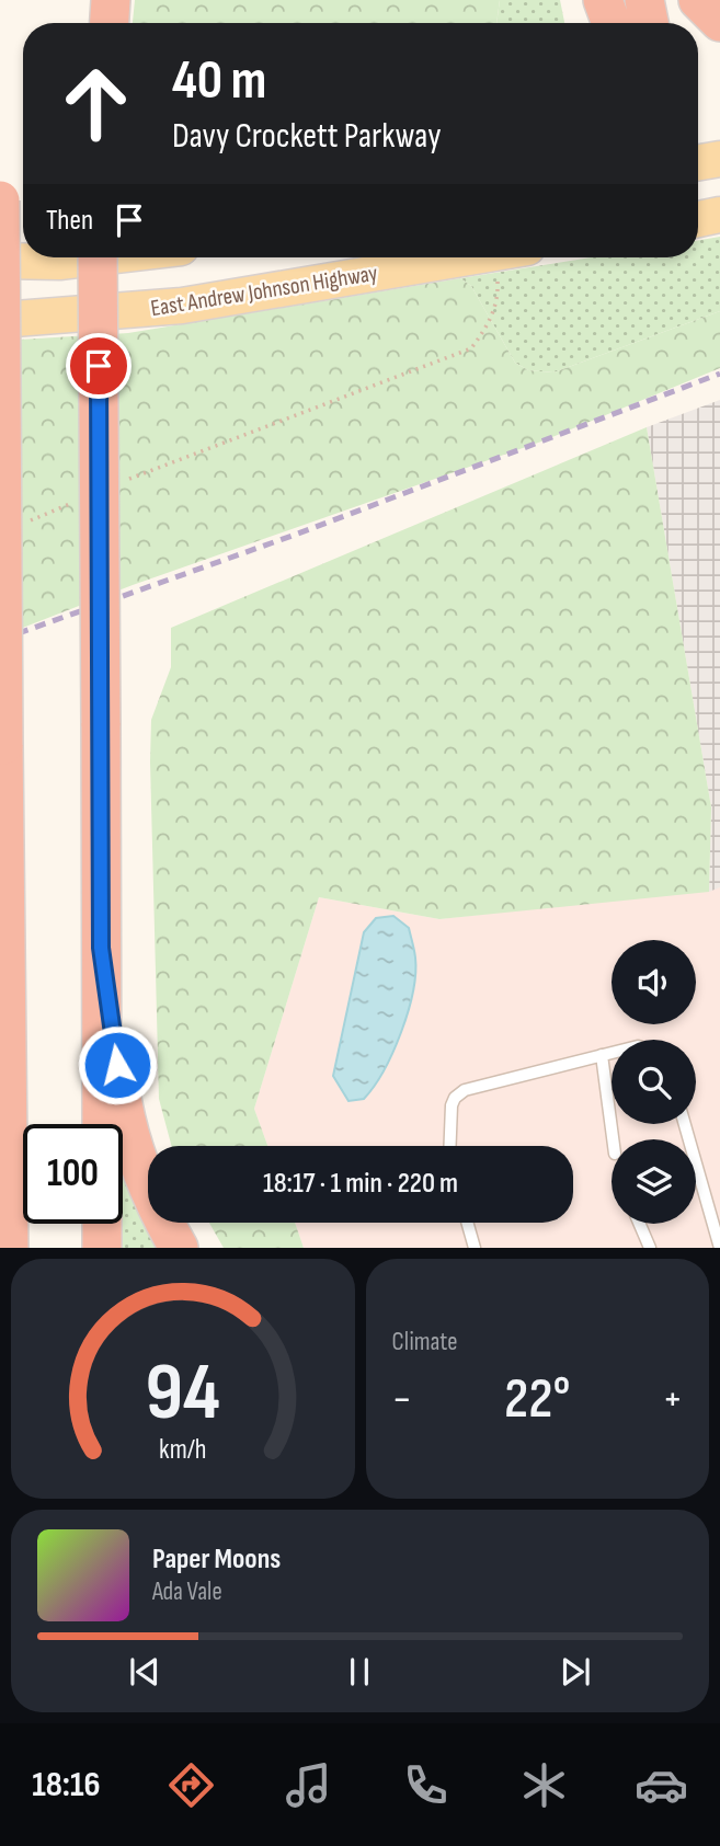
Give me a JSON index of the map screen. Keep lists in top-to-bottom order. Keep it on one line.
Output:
{"streets":{"main road":["East Andrew Johnson Highway"]},"page":{"turn":["40 m","Davy Crockett Parkway"],"then":"Then","limit":"100","trip":"18:17 · 1 min · 220 m","tile":"Climate","heat":["−","22°","+"],"song":["Paper Moons","Ada Vale"],"tabs":"18:16","gauge":["94","km/h"]}}
